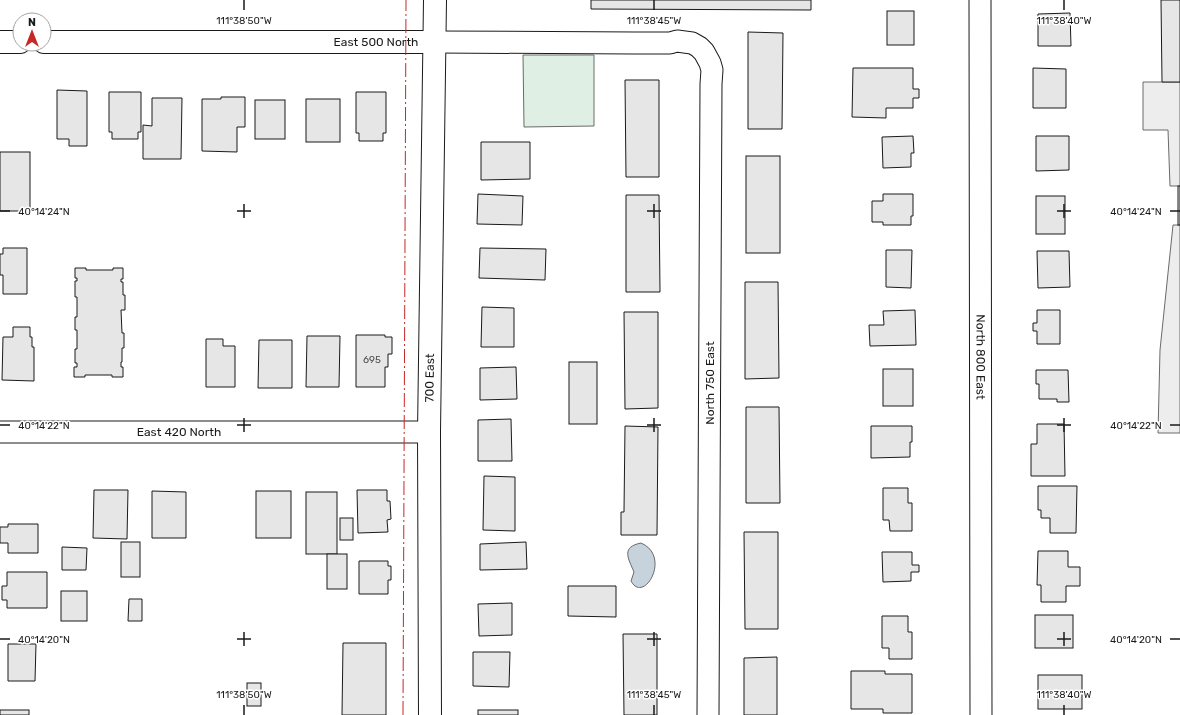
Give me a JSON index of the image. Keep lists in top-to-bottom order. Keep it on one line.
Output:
{"streets":{"street":["East 500 North","North 800 East","700 East","North 750 East","East 420 North"]},"crossings":[["East 500 North","700 East"],["East 500 North","North 750 East"],["700 East","East 420 North"]],"house_numbers":["695"],"north":"top","coordinates":["111°38'50\"W","111°38'45\"W","111°38'40\"W","40°14'24\"N","40°14'22\"N","40°14'20\"N"]}
